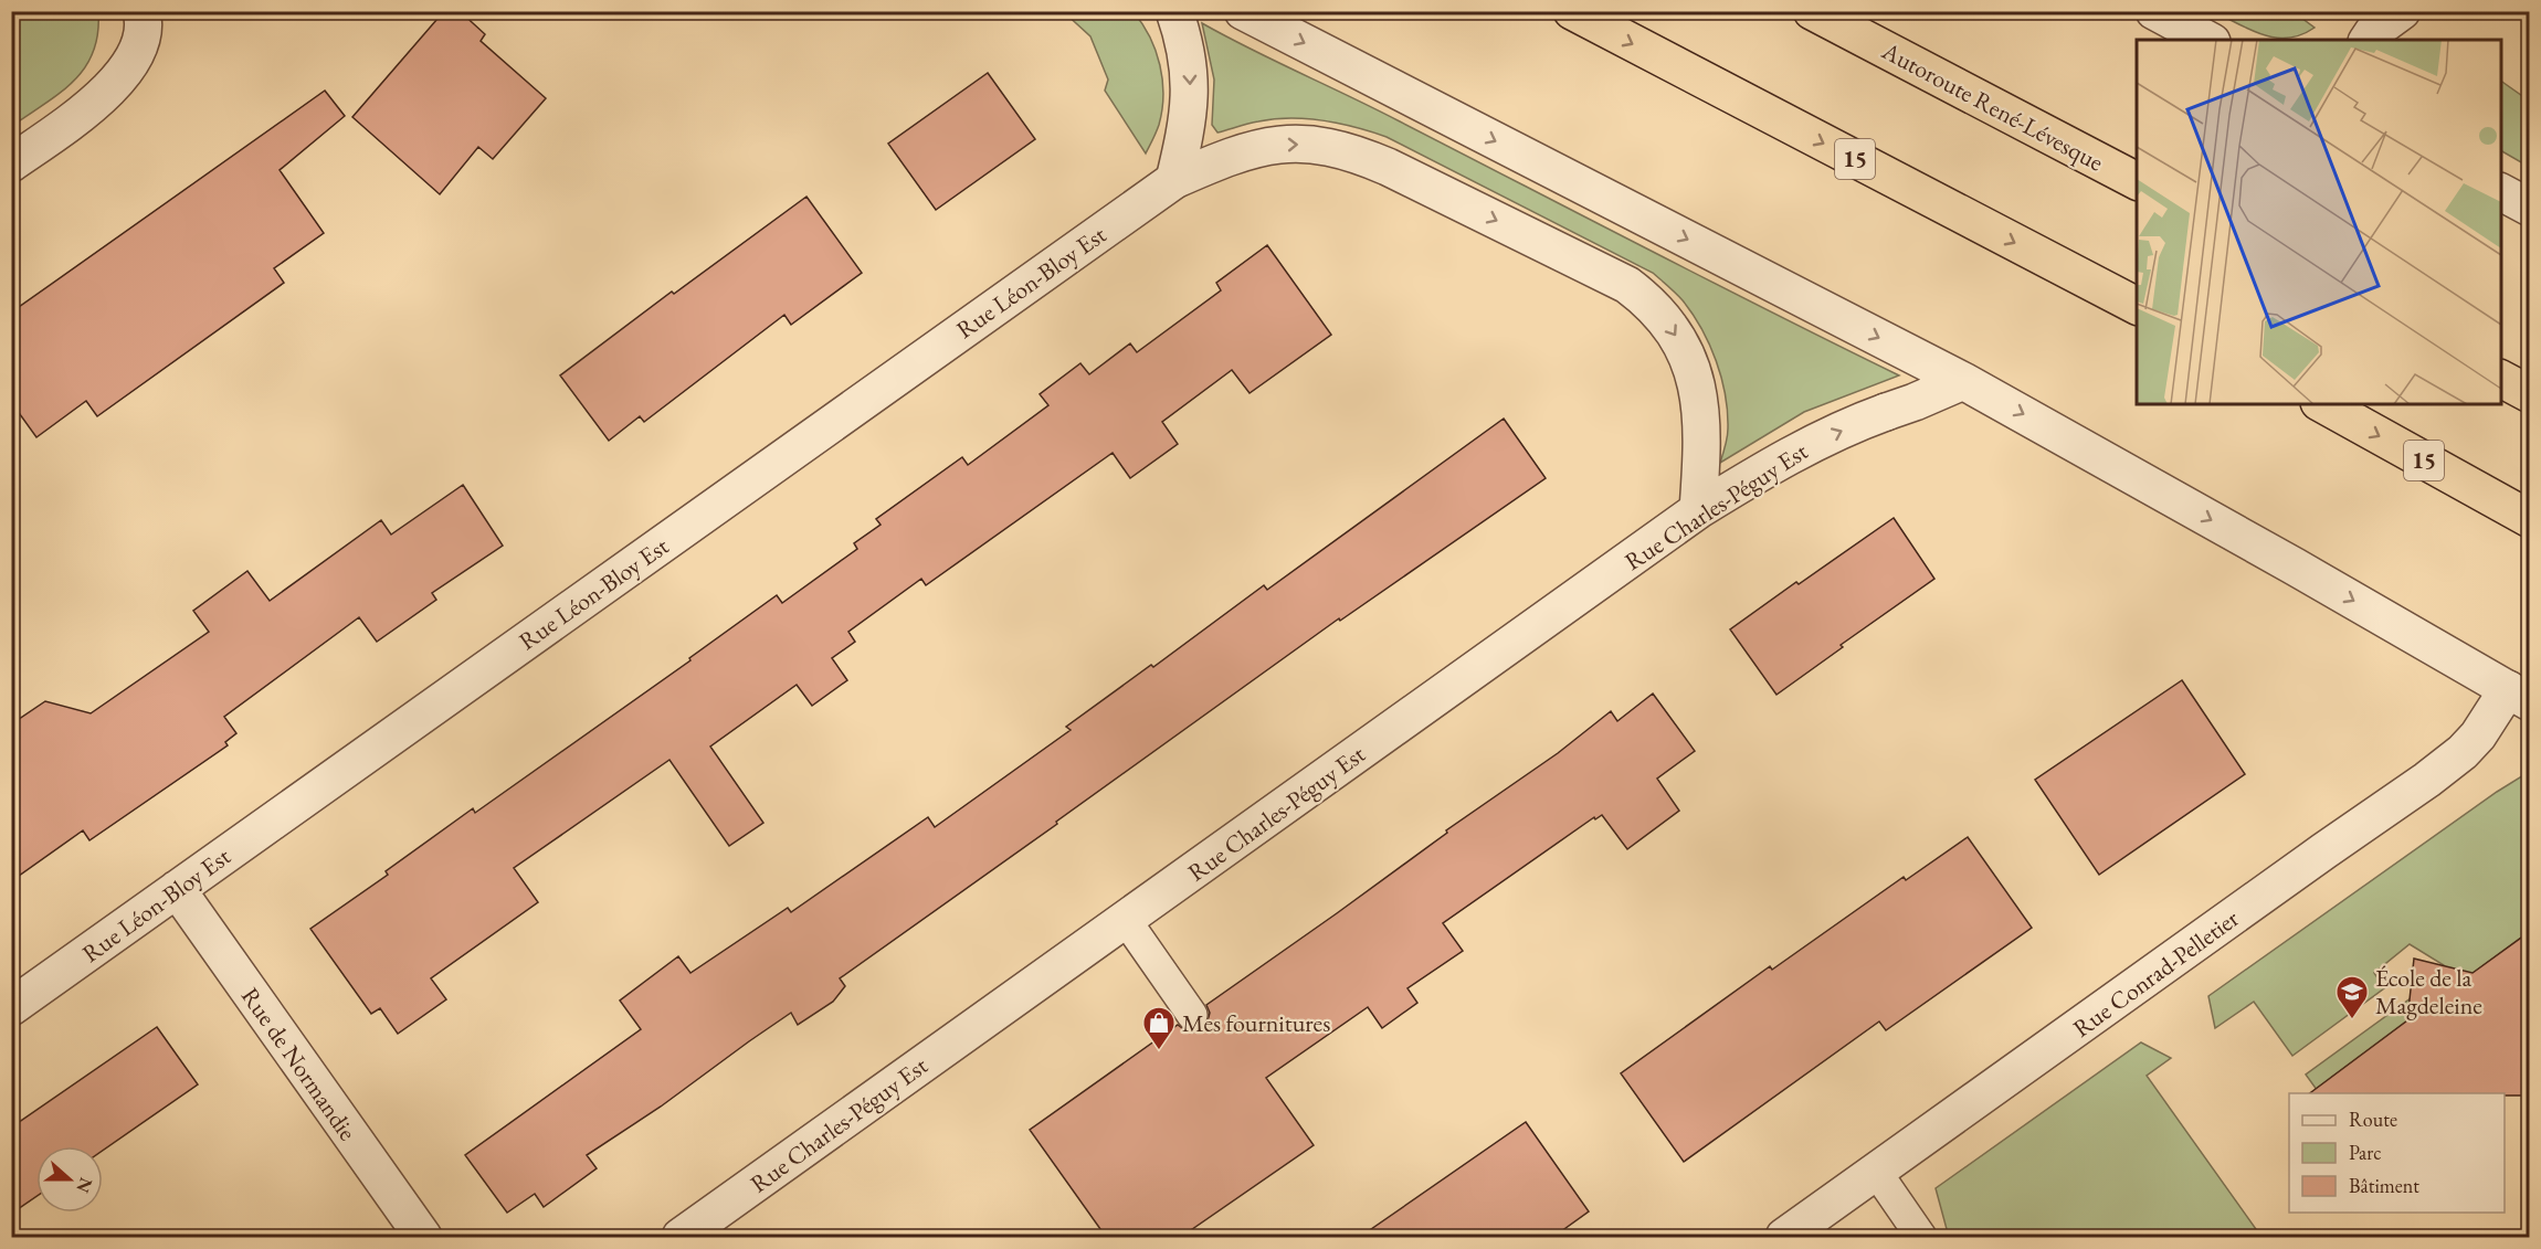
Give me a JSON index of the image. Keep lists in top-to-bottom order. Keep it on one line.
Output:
{"streets":{"highway":["Autoroute René-Lévesque","15"],"street":["Rue Léon-Bloy Est","Rue Charles-Péguy Est","Rue Conrad-Pelletier","Rue de Normandie"]},"crossings":[["Rue Léon-Bloy Est","Rue Charles-Péguy Est"],["Rue Léon-Bloy Est","Rue de Normandie"]],"places":{"school or university":["École de la Magdeleine"],"shop":["Mes fournitures"]},"legend":["Route","Parc","Bâtiment"],"north":"right"}
